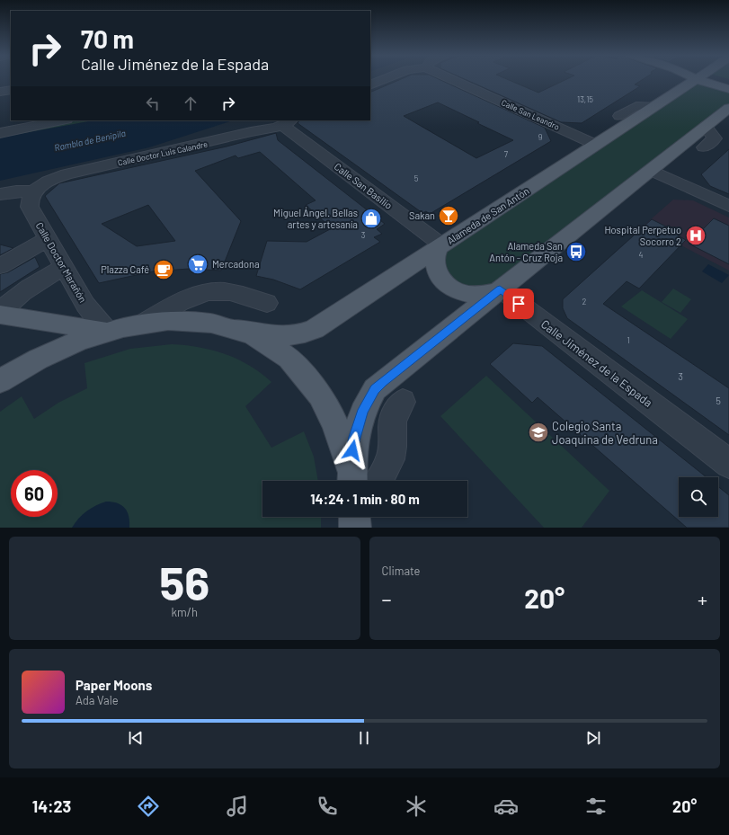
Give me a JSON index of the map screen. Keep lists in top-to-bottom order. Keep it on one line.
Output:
{"streets":{"main road":["Alameda de San Antón"],"street":["Calle San Leandro","Calle Doctor Luis Calandre","Calle San Basilio","Calle Doctor Marañón","Calle Jiménez de la Espada"]},"crossings":[["Calle San Leandro","Alameda de San Antón"],["Calle Doctor Luis Calandre","Calle San Basilio"],["Calle Doctor Luis Calandre","Calle Doctor Marañón"],["Calle San Basilio","Alameda de San Antón"]],"water":["Rambla de Benipila"],"places":{"bar":["Sakan"],"shop":["Miguel Ángel. Bellas artes y artesanía"],"hospital":["Hospital Perpetuo Socorro 2"],"bus stop":["Alameda San Antón - Cruz Roja"],"supermarket":["Mercadona"],"cafe":["Plazza Café"],"school or university":["Colegio Santa Joaquina de Vedruna"]},"house_numbers":["13,15","9","7","5","3","4","2","1","3","5"],"page":{"turn":["70 m","Calle Jiménez de la Espada"],"limit":"60","trip":"14:24 · 1 min · 80 m","tile":[["56","km/h"],"Climate"],"heat":["−","20°","+"],"song":["Paper Moons","Ada Vale"],"tabs":["14:23","20°"]}}
